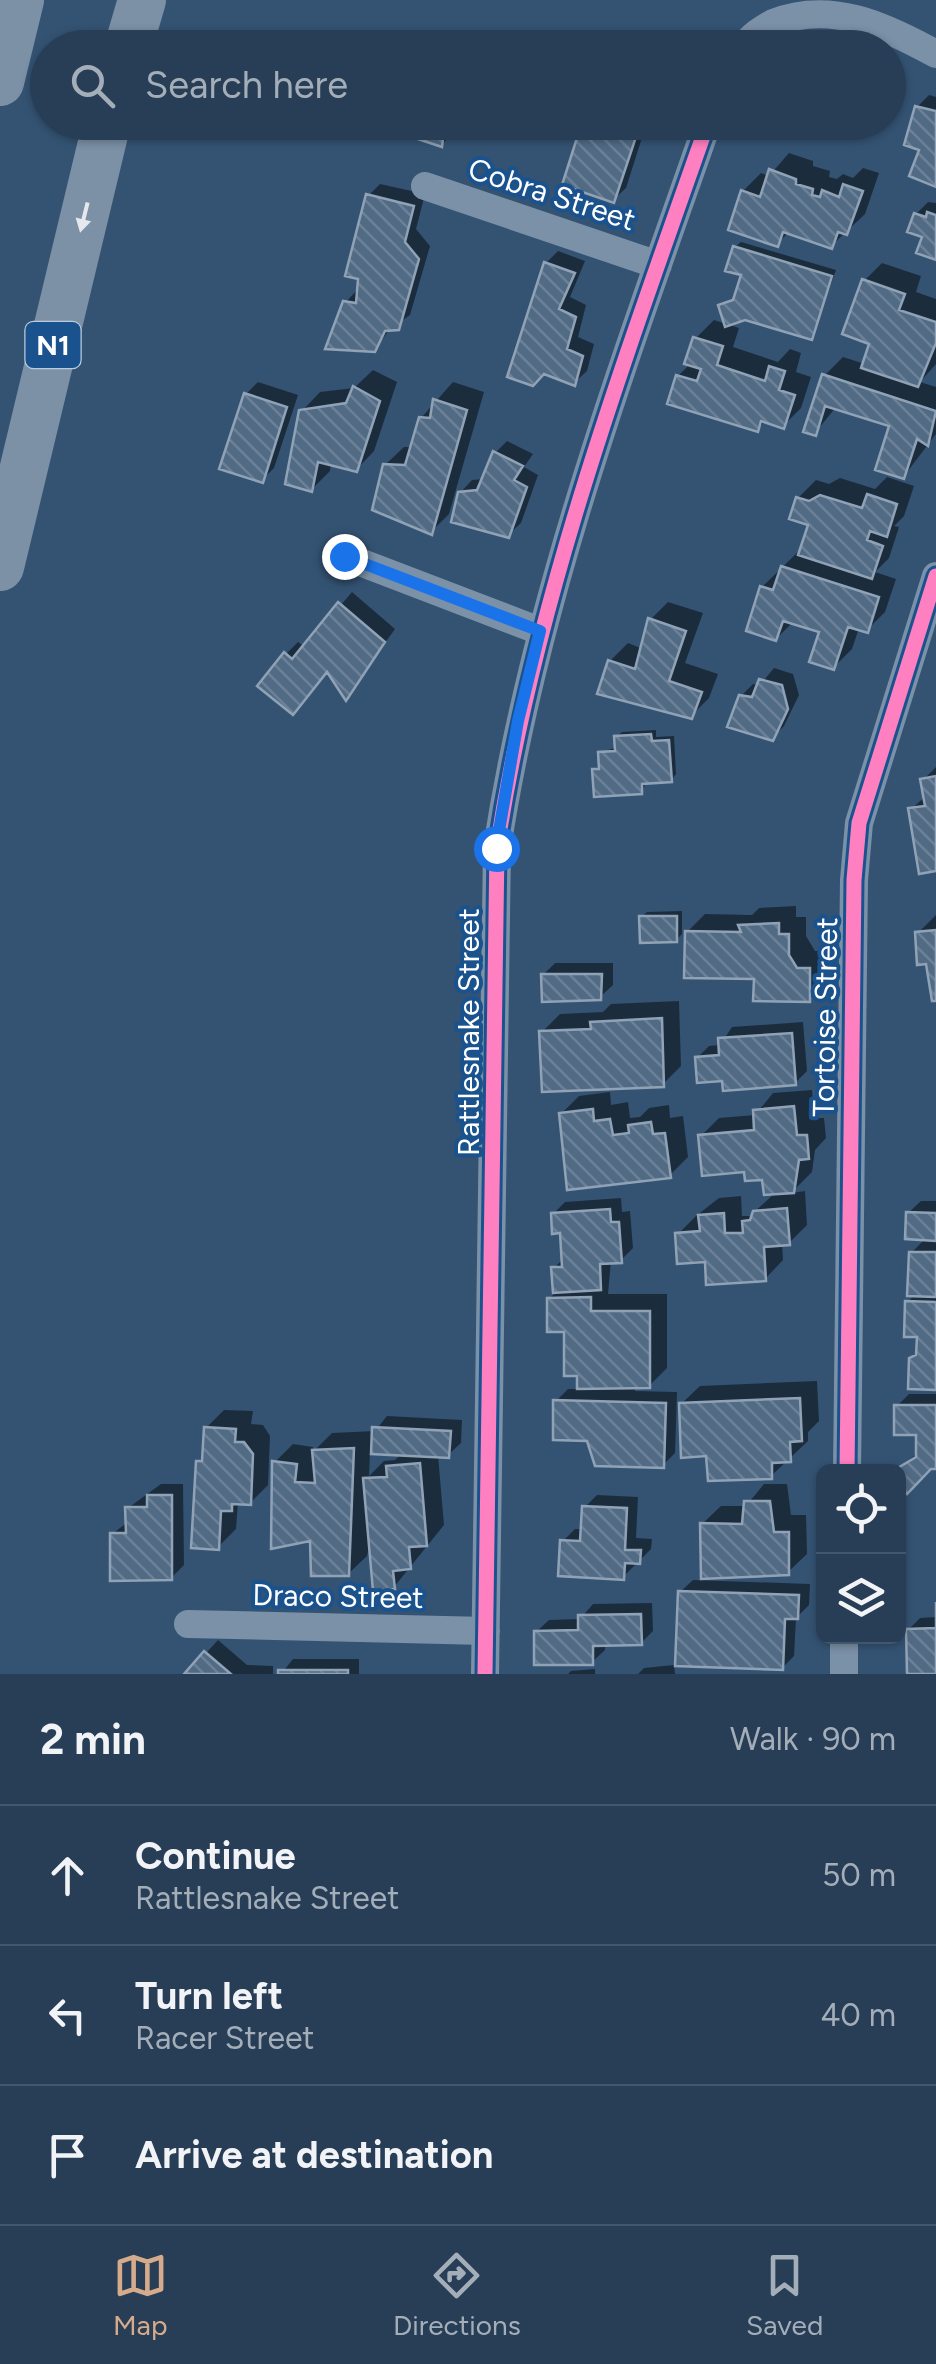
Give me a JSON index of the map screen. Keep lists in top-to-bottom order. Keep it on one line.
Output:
{"streets":{"highway":["N1"],"street":["Cobra Street","Tortoise Street","Rattlesnake Street","Draco Street"]},"crossings":[["Cobra Street","Rattlesnake Street"],["Rattlesnake Street","Draco Street"]],"page":{"search":"Search here","heading":["2 min","Walk · 90 m"],"list":[["Continue","Rattlesnake Street","50 m"],["Turn left","Racer Street","40 m"],"Arrive at destination"],"nav":["Map","Directions","Saved"]}}
